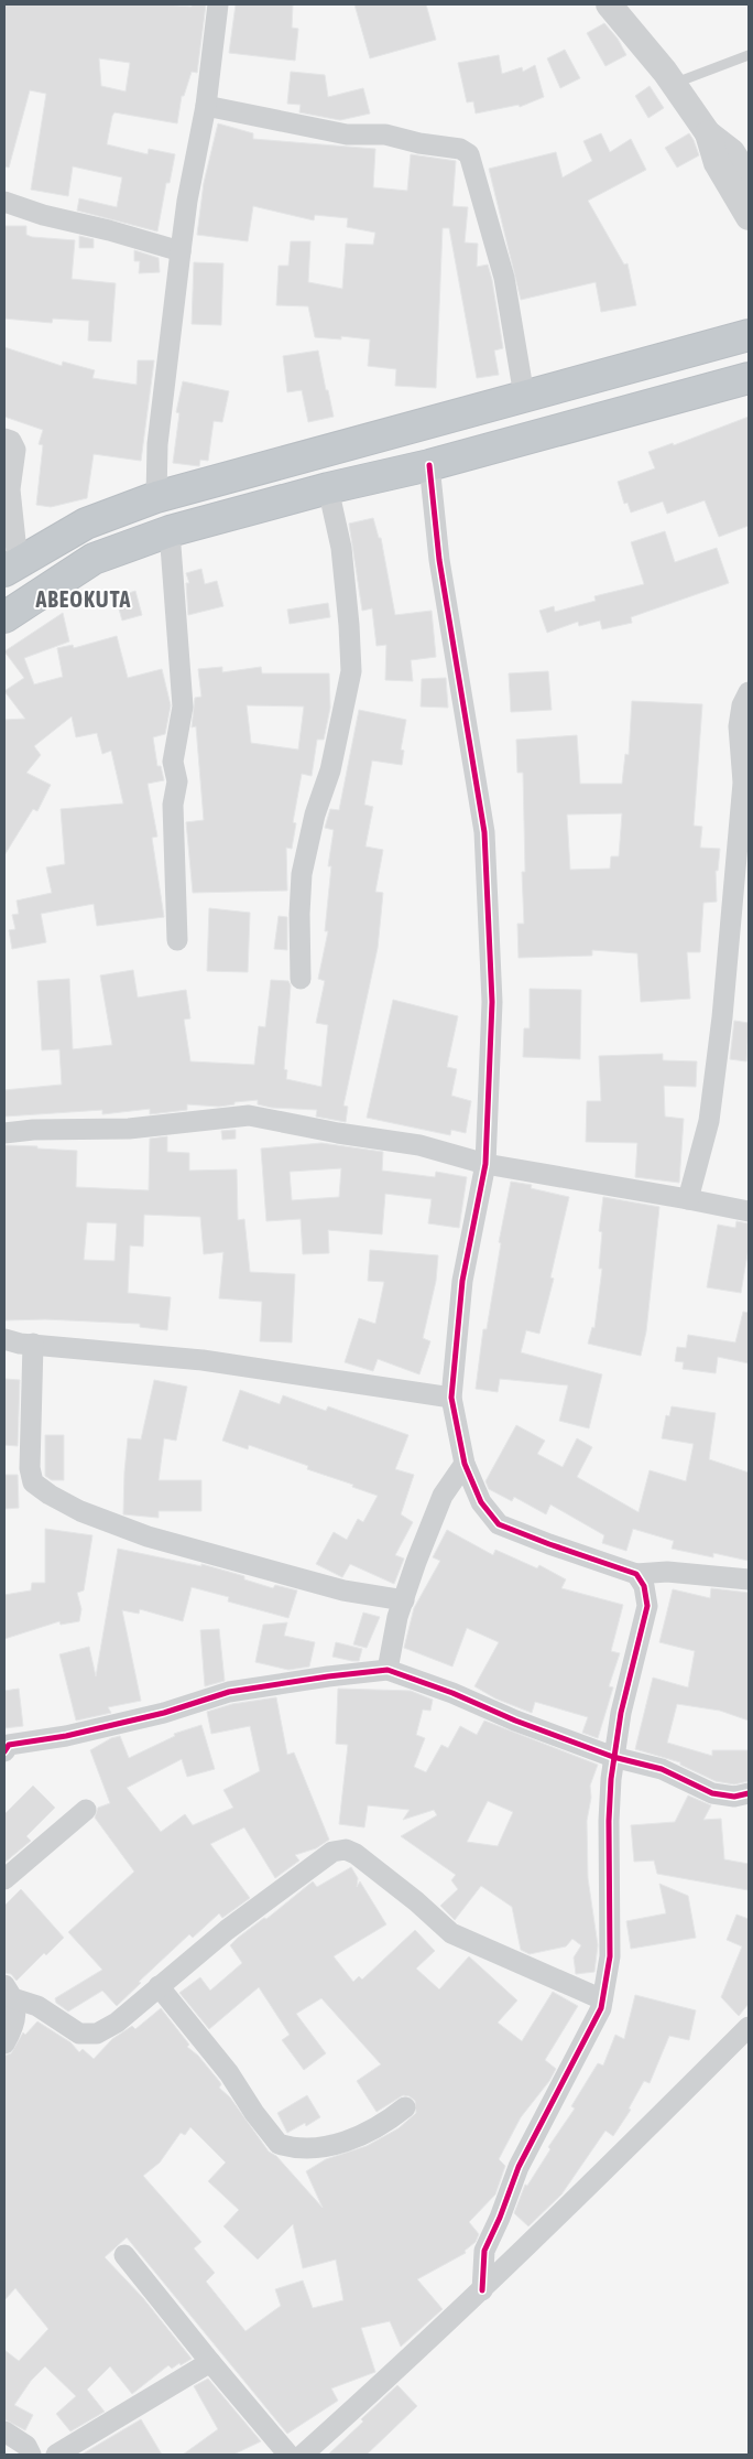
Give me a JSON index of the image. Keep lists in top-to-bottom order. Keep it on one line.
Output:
{"districts":["ABEOKUTA"]}
